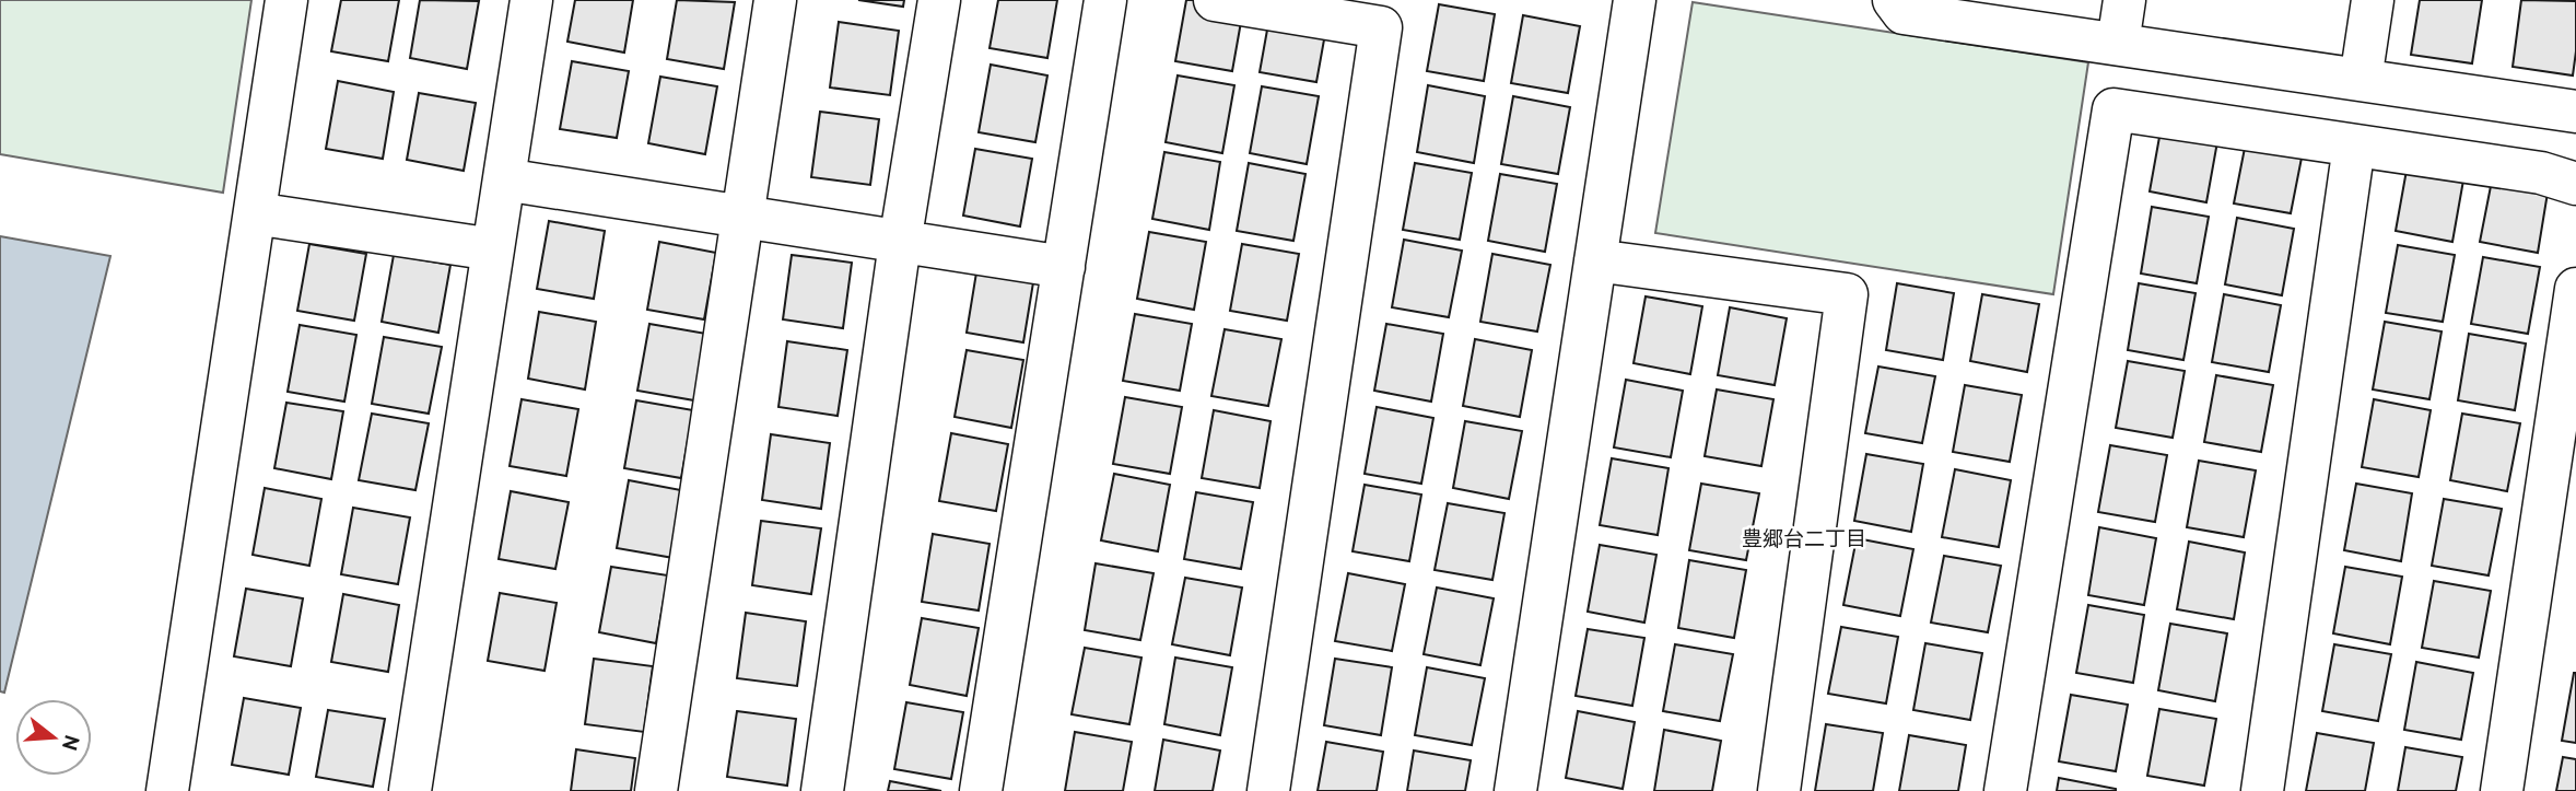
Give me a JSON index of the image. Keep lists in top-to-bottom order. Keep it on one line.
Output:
{"districts":["豊郷台二丁目"],"north":"right"}
